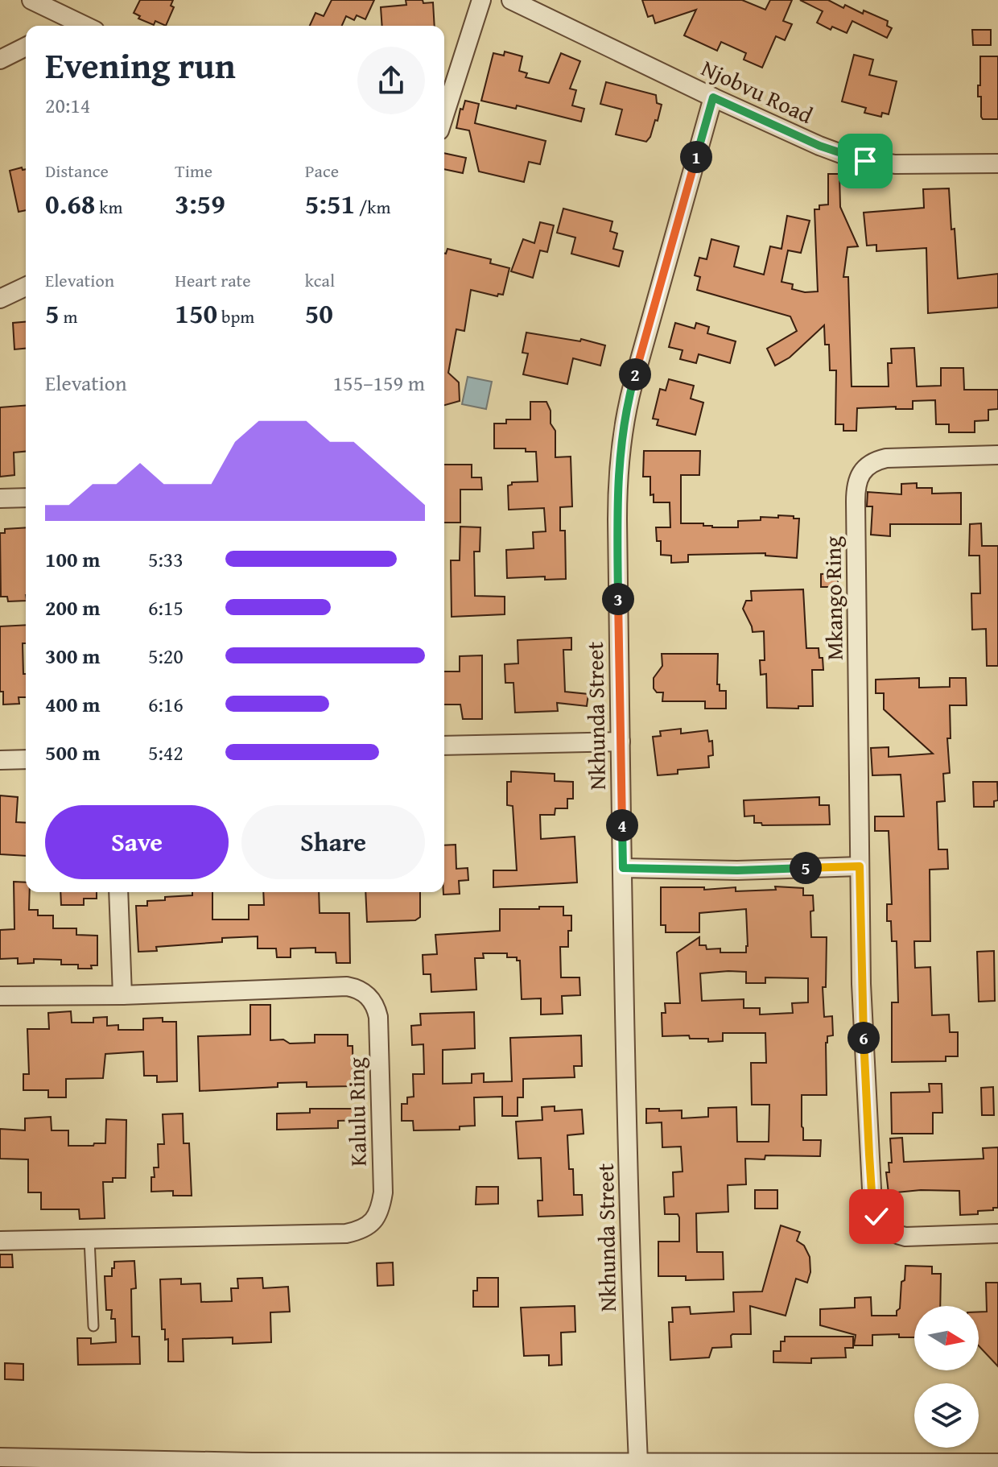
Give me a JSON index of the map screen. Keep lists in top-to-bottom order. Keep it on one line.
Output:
{"streets":{"street":["Njobvu Road","Mkango Ring","Nkhunda Street","Kalulu Ring"]},"crossings":[["Njobvu Road","Nkhunda Street"]],"north":"right","page":{"heading":["Evening run","20:14"],"stats":[["Distance","0.68 km"],["Time","3:59"],["Pace","5:51 /km"],["Elevation","5 m"],["Heart rate","150 bpm"],["kcal","50"]],"pins":["1","2","3","4","5","6"],"chart":["Elevation","155–159 m"],"list":[{"name":"100 m","note":"5:33"},{"name":"200 m","note":"6:15"},{"name":"300 m","note":"5:20"},{"name":"400 m","note":"6:16"},{"name":"500 m","note":"5:42"}],"buttons":["Save","Share"]}}
